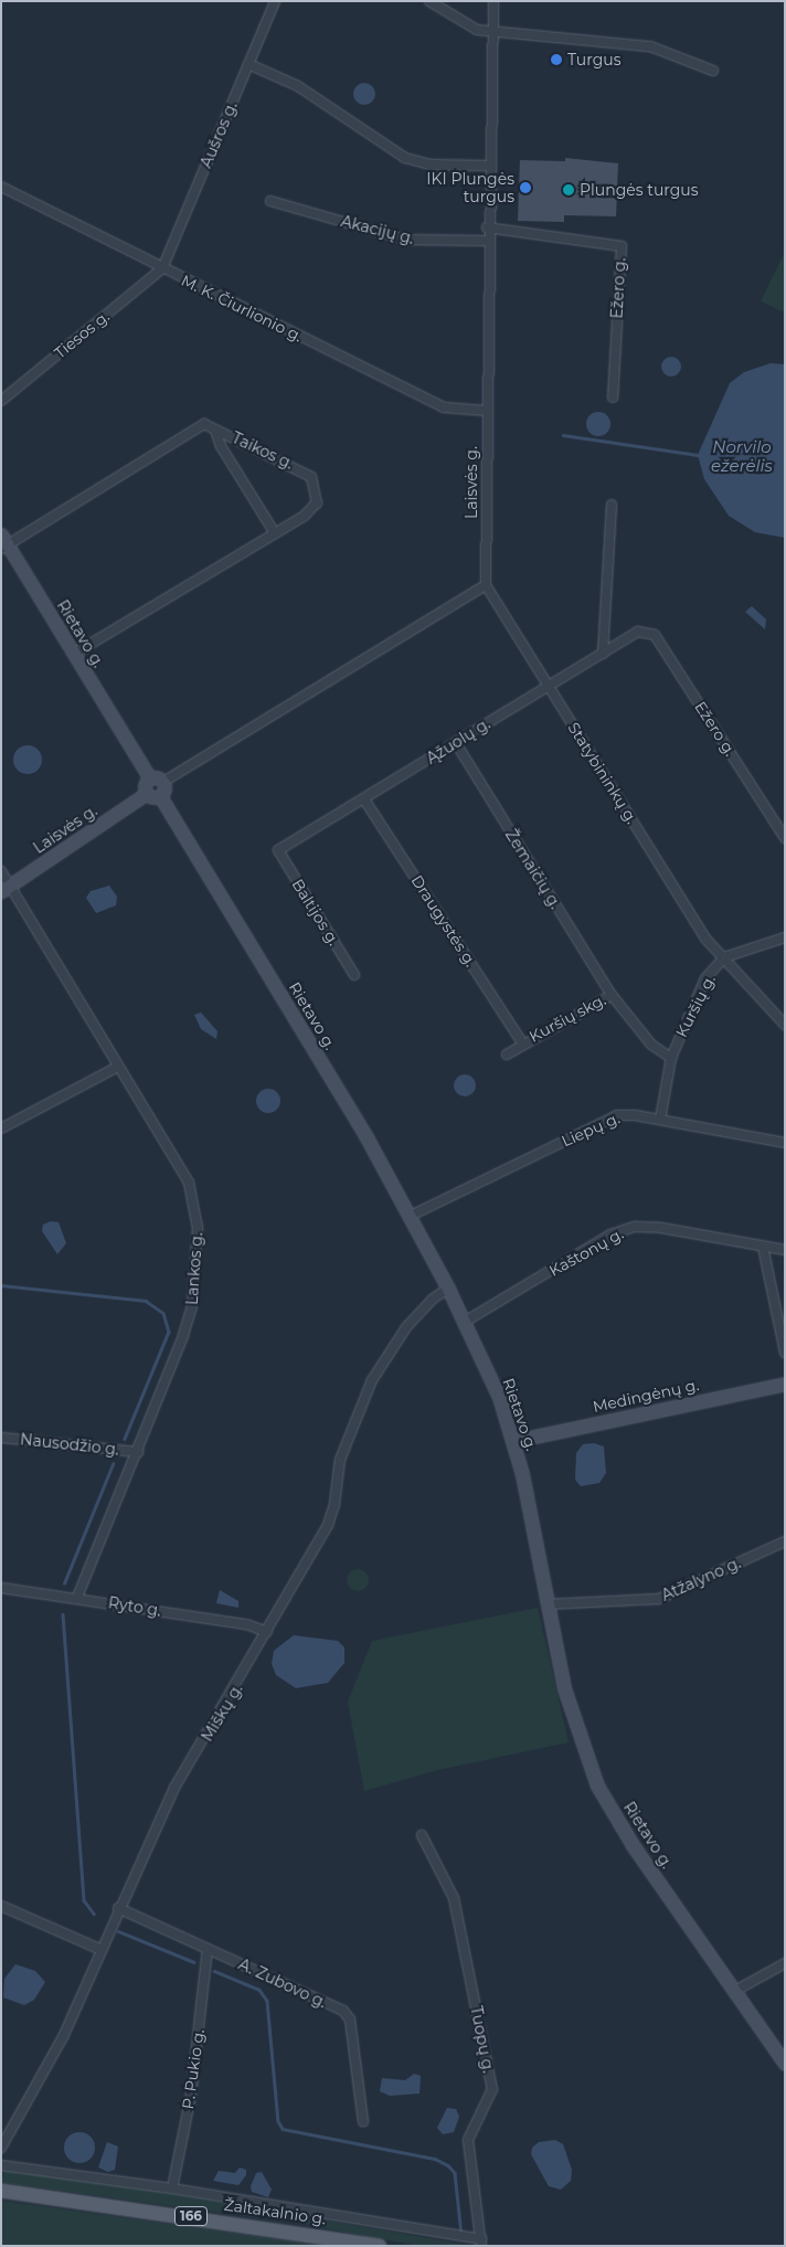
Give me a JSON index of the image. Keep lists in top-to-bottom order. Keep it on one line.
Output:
{"streets":{"main road":["Laisvės g.","Rietavo g.","Medingėnų g.","Žaltakalnio g.","166"],"street":["Aušros g.","Akacijų g.","Ežero g.","M. K. Čiurlionio g.","Tiesos g.","Taikos g.","Ąžuolų g.","Statybininkų g.","Žemaičių g.","Baltijos g.","Draugystės g.","Kuršių g.","Kuršių skg.","Liepų g.","Kaštonų g.","Lankos g.","Nausodžio g.","Atžalyno g.","Ryto g.","Miškų g.","A. Zubovo g.","Tuopų g.","P. Pukio g."]},"crossings":[["Aušros g.","M. K. Čiurlionio g."],["Aušros g.","Tiesos g."],["Akacijų g.","Laisvės g."],["Ežero g.","Laisvės g."],["Ežero g.","Ąžuolų g."],["M. K. Čiurlionio g.","Tiesos g."],["M. K. Čiurlionio g.","Laisvės g."],["Taikos g.","Rietavo g."],["Laisvės g.","Statybininkų g."],["Laisvės g.","Lankos g."],["Rietavo g.","Liepų g."],["Rietavo g.","Kaštonų g."],["Rietavo g.","Medingėnų g."],["Rietavo g.","Atžalyno g."],["Rietavo g.","Miškų g."],["Ąžuolų g.","Statybininkų g."],["Ąžuolų g.","Žemaičių g."],["Ąžuolų g.","Baltijos g."],["Ąžuolų g.","Draugystės g."],["Statybininkų g.","Kuršių g."],["Žemaičių g.","Kuršių skg."],["Draugystės g.","Kuršių skg."],["Kuršių g.","Kuršių skg."],["Kuršių g.","Liepų g."],["Lankos g.","Nausodžio g."],["Lankos g.","Ryto g."],["Ryto g.","Miškų g."],["Miškų g.","A. Zubovo g."],["A. Zubovo g.","P. Pukio g."]],"water":["Norvilo ežerėlis"],"places":["Turgus","IKI Plungės turgus","Plungės turgus"]}
